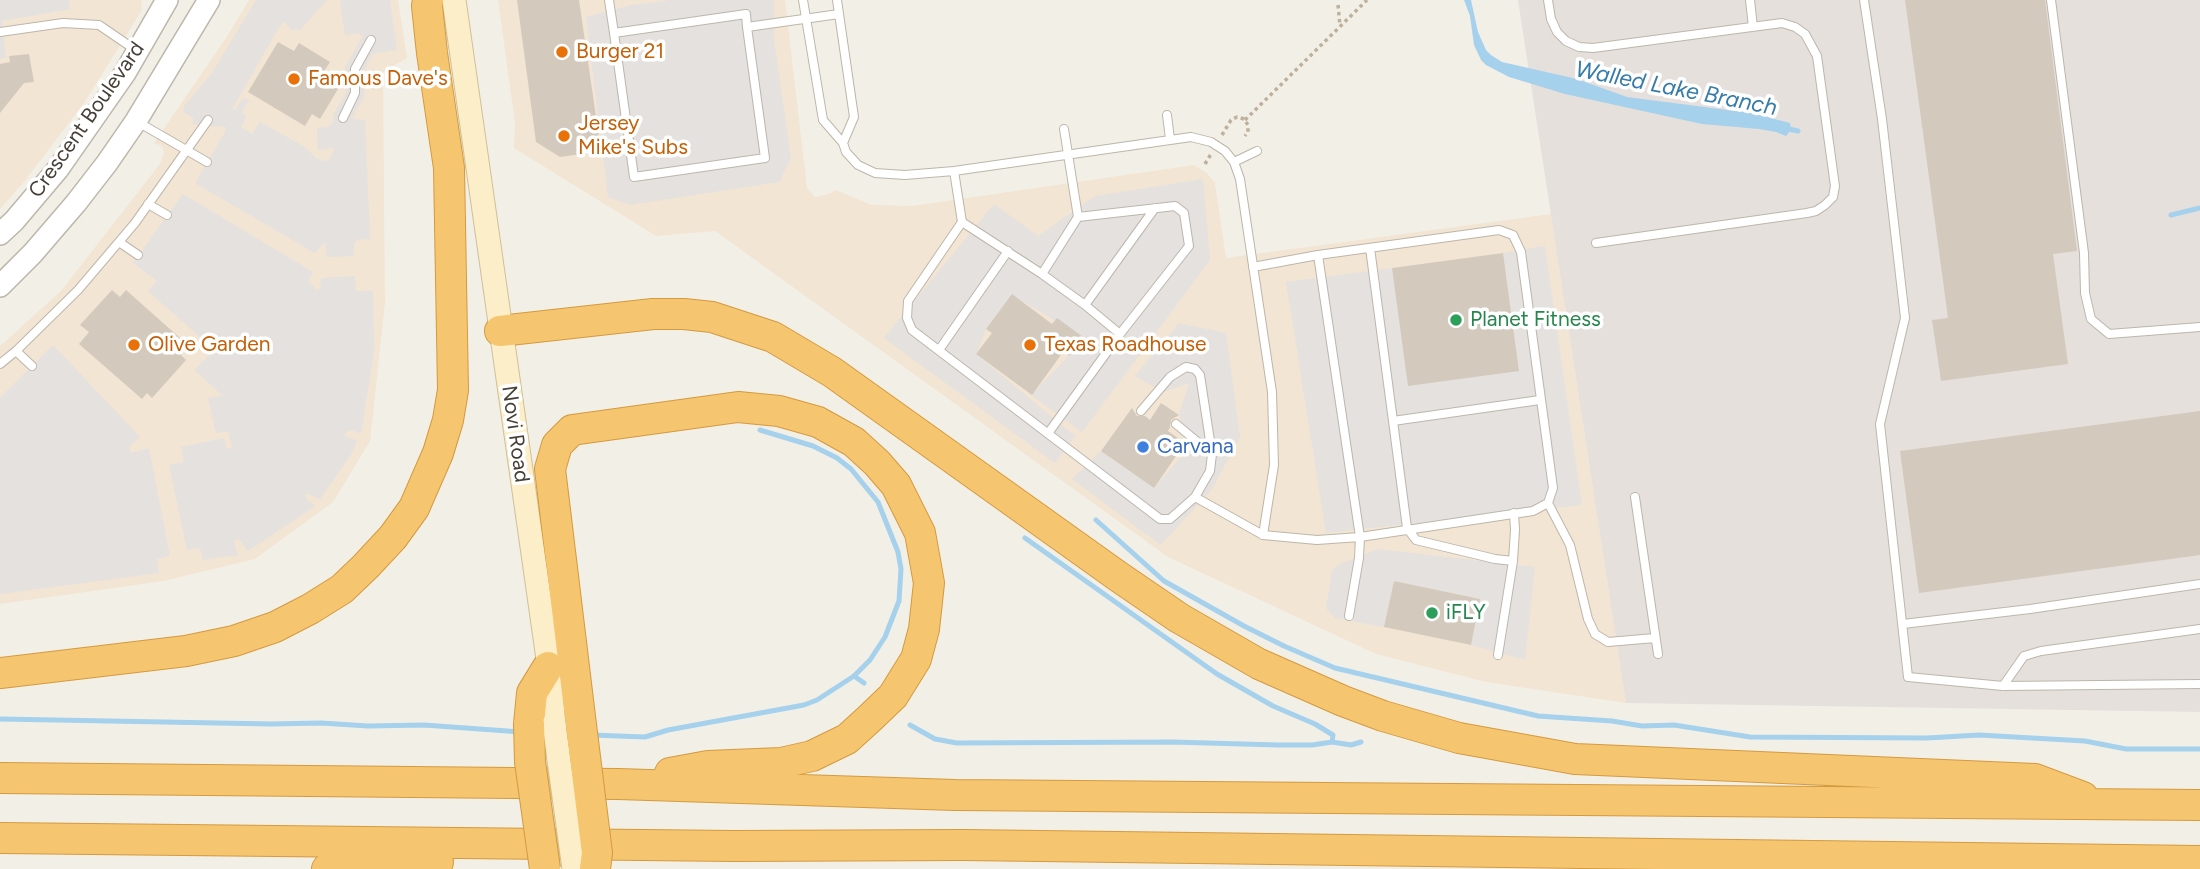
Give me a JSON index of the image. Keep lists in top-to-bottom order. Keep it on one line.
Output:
{"streets":{"main road":["Novi Road"],"street":["Crescent Boulevard"]},"water":["Walled Lake Branch"],"places":["Burger 21","Famous Dave's","Jersey Mike's Subs","Planet Fitness","Olive Garden","Texas Roadhouse","Carvana","iFLY"]}
